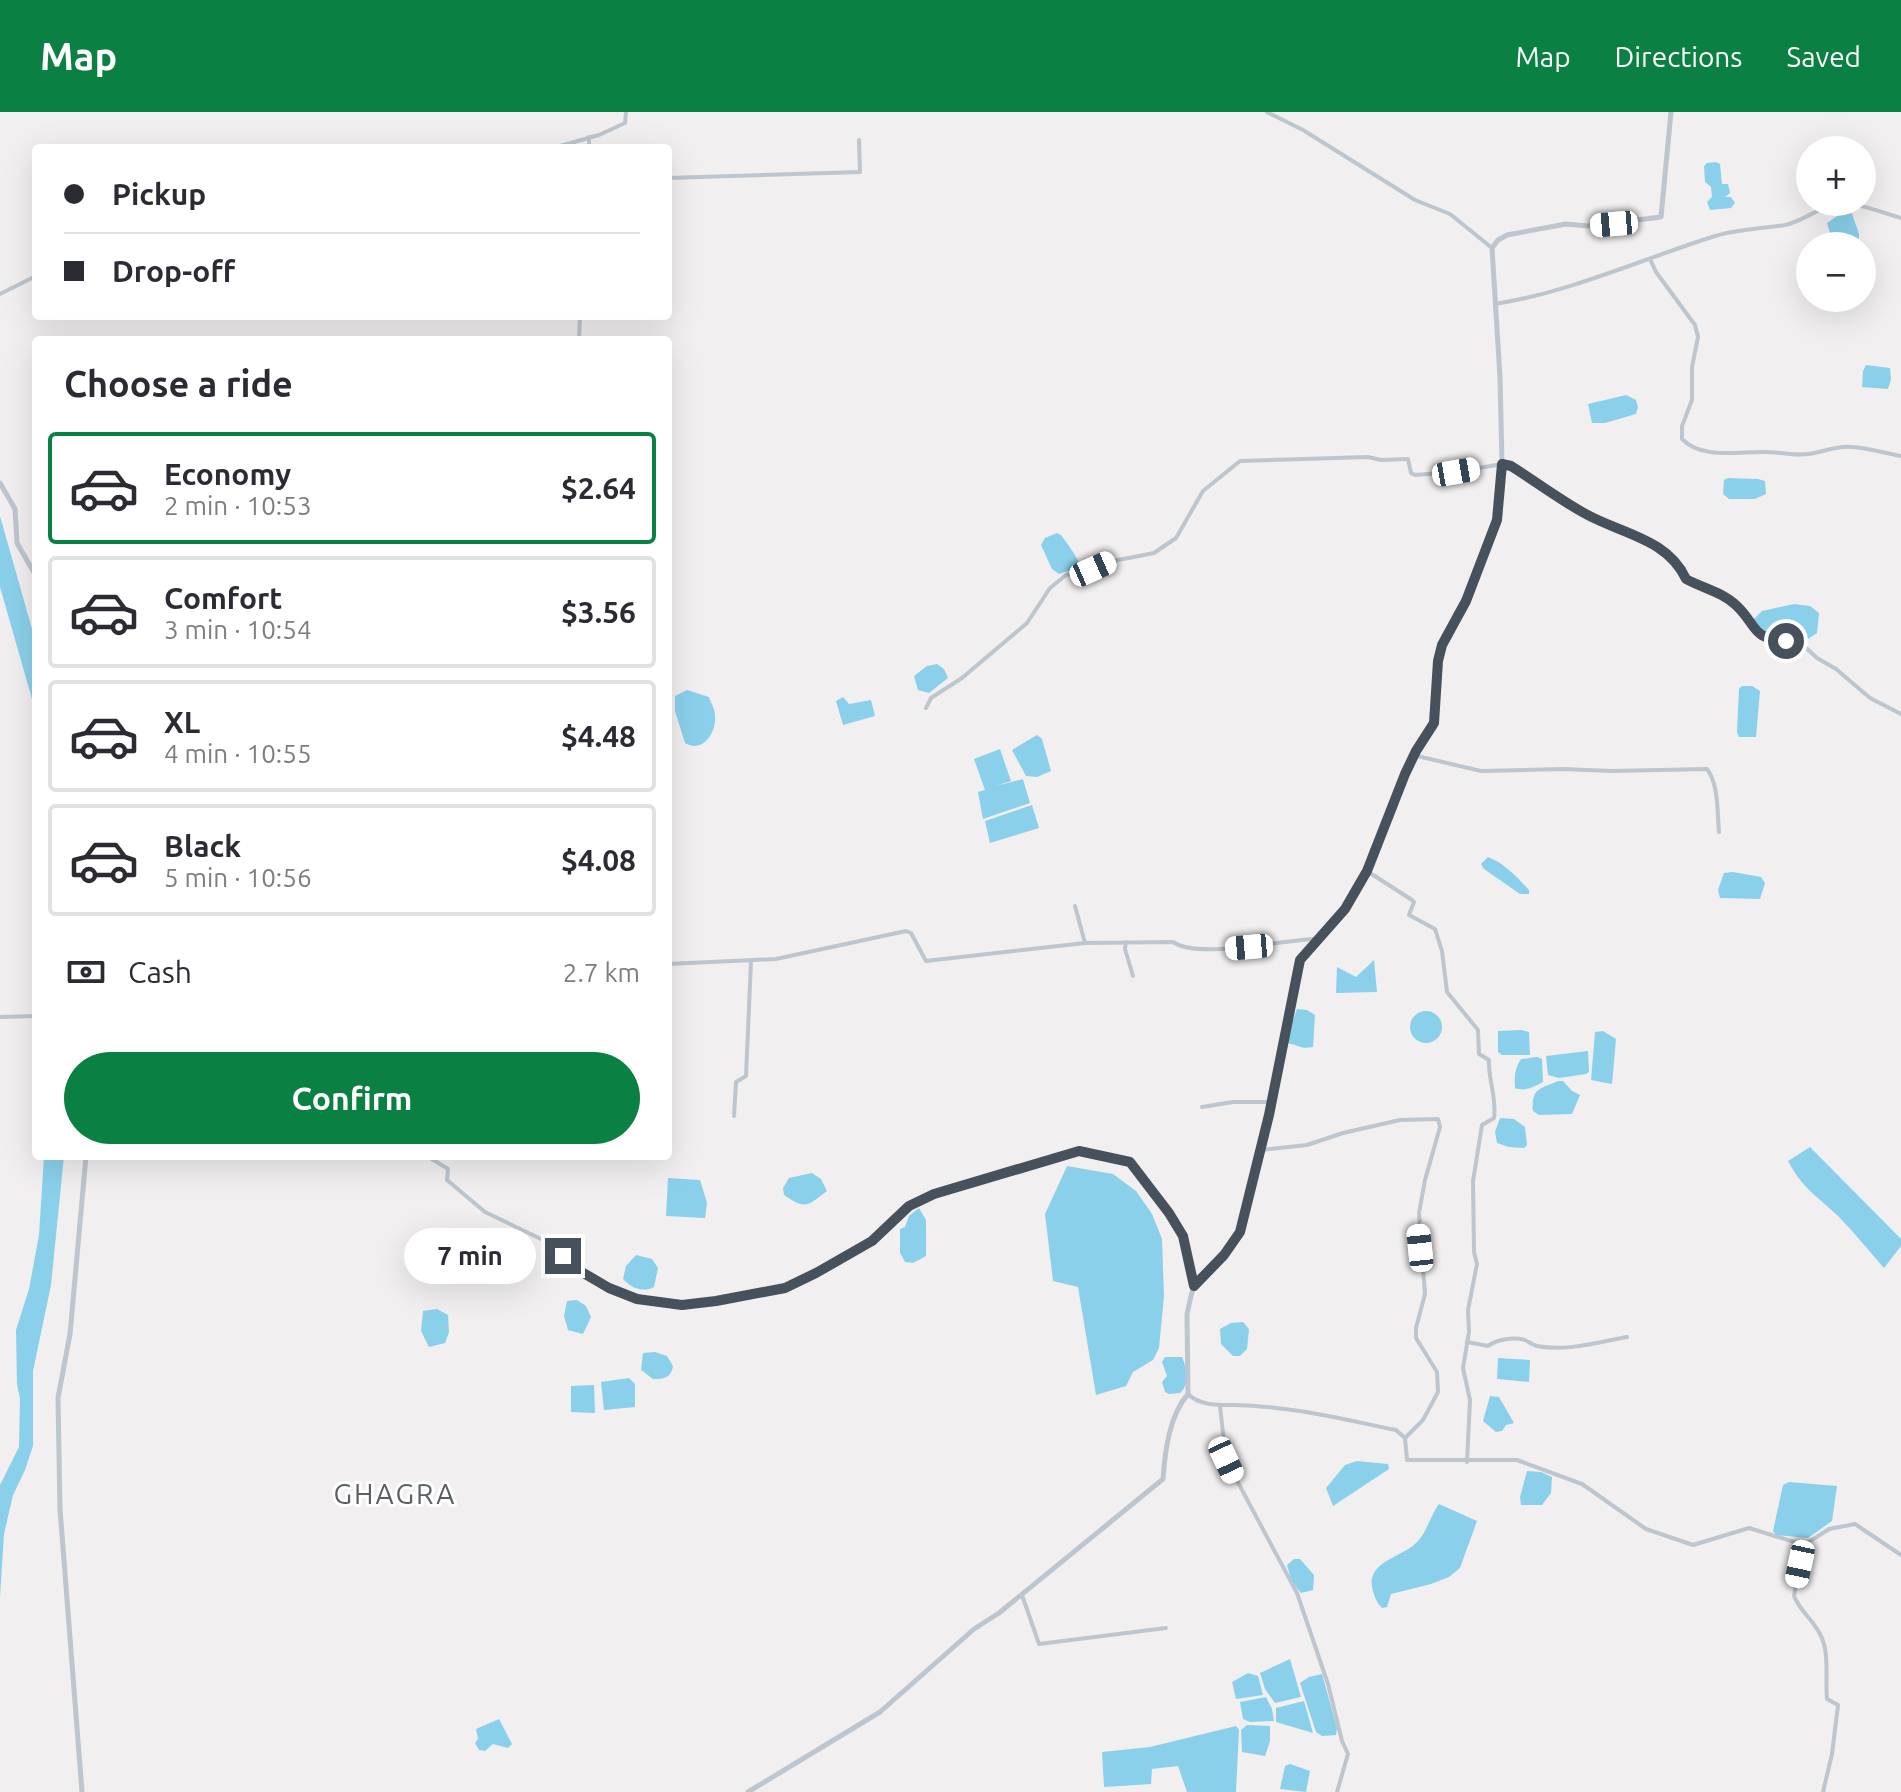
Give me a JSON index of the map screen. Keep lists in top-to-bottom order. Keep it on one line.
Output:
{"districts":["GHAGRA"],"page":{"header":"Map","nav":["Map","Directions","Saved"],"map_buttons":["+","−"],"banner":["Pickup","Drop-off"],"heading":"Choose a ride","list":[{"name":"Economy","note":"2 min · 10:53","value":"$2.64"},{"name":"Comfort","note":"3 min · 10:54","value":"$3.56"},{"name":"XL","note":"4 min · 10:55","value":"$4.48"},{"name":"Black","note":"5 min · 10:56","value":"$4.08"}],"pay":["Cash","2.7 km"],"buttons":"Confirm","bubble":"7 min"}}
